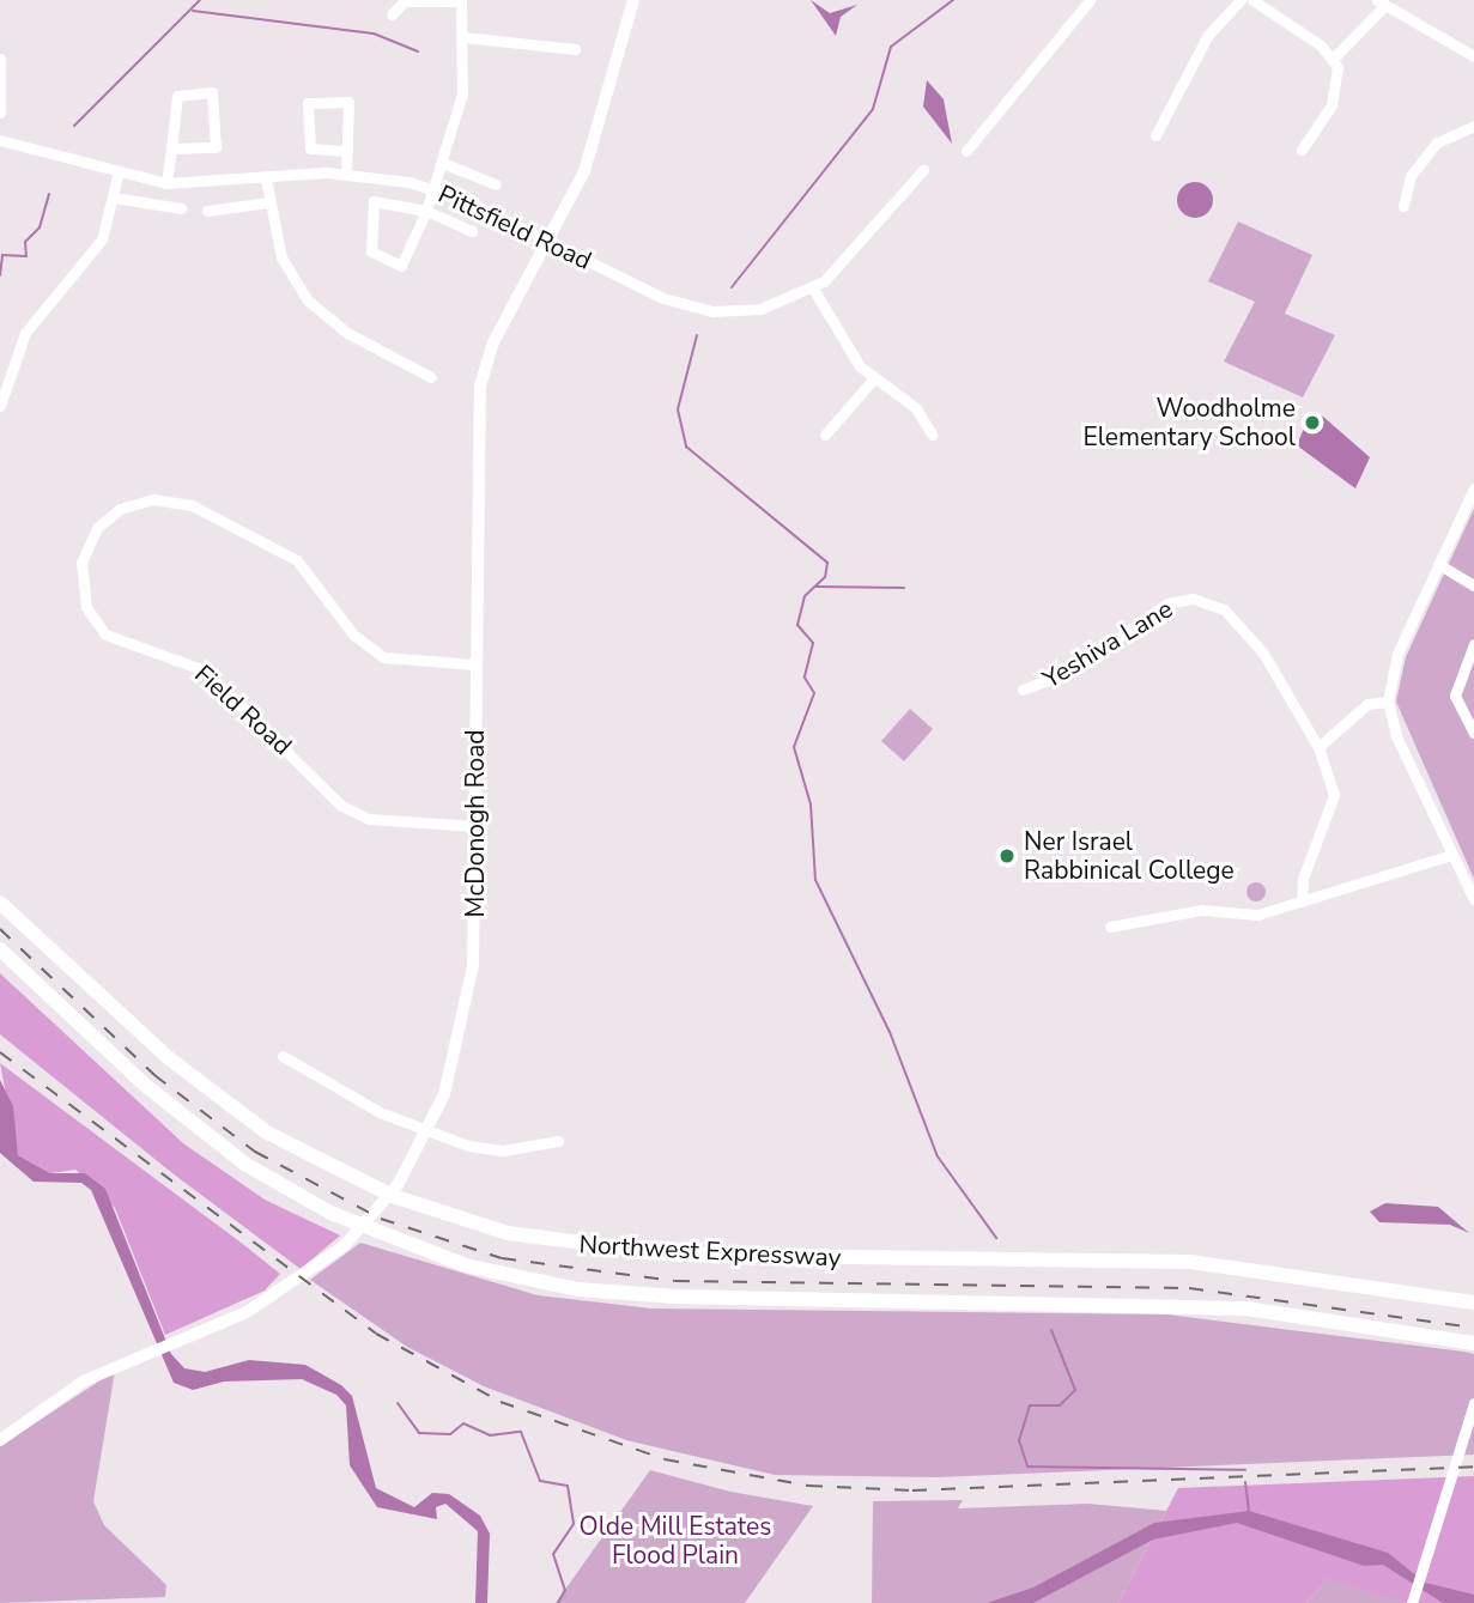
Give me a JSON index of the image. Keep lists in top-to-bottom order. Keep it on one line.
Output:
{"streets":{"highway":["Northwest Expressway"],"main road":["McDonogh Road"],"street":["Pittsfield Road","Yeshiva Lane","Field Road"]},"crossings":[["Pittsfield Road","McDonogh Road"],["Field Road","McDonogh Road"]],"parks":["Olde Mill Estates Flood Plain"],"places":["Woodholme Elementary School","Ner Israel Rabbinical College"]}
